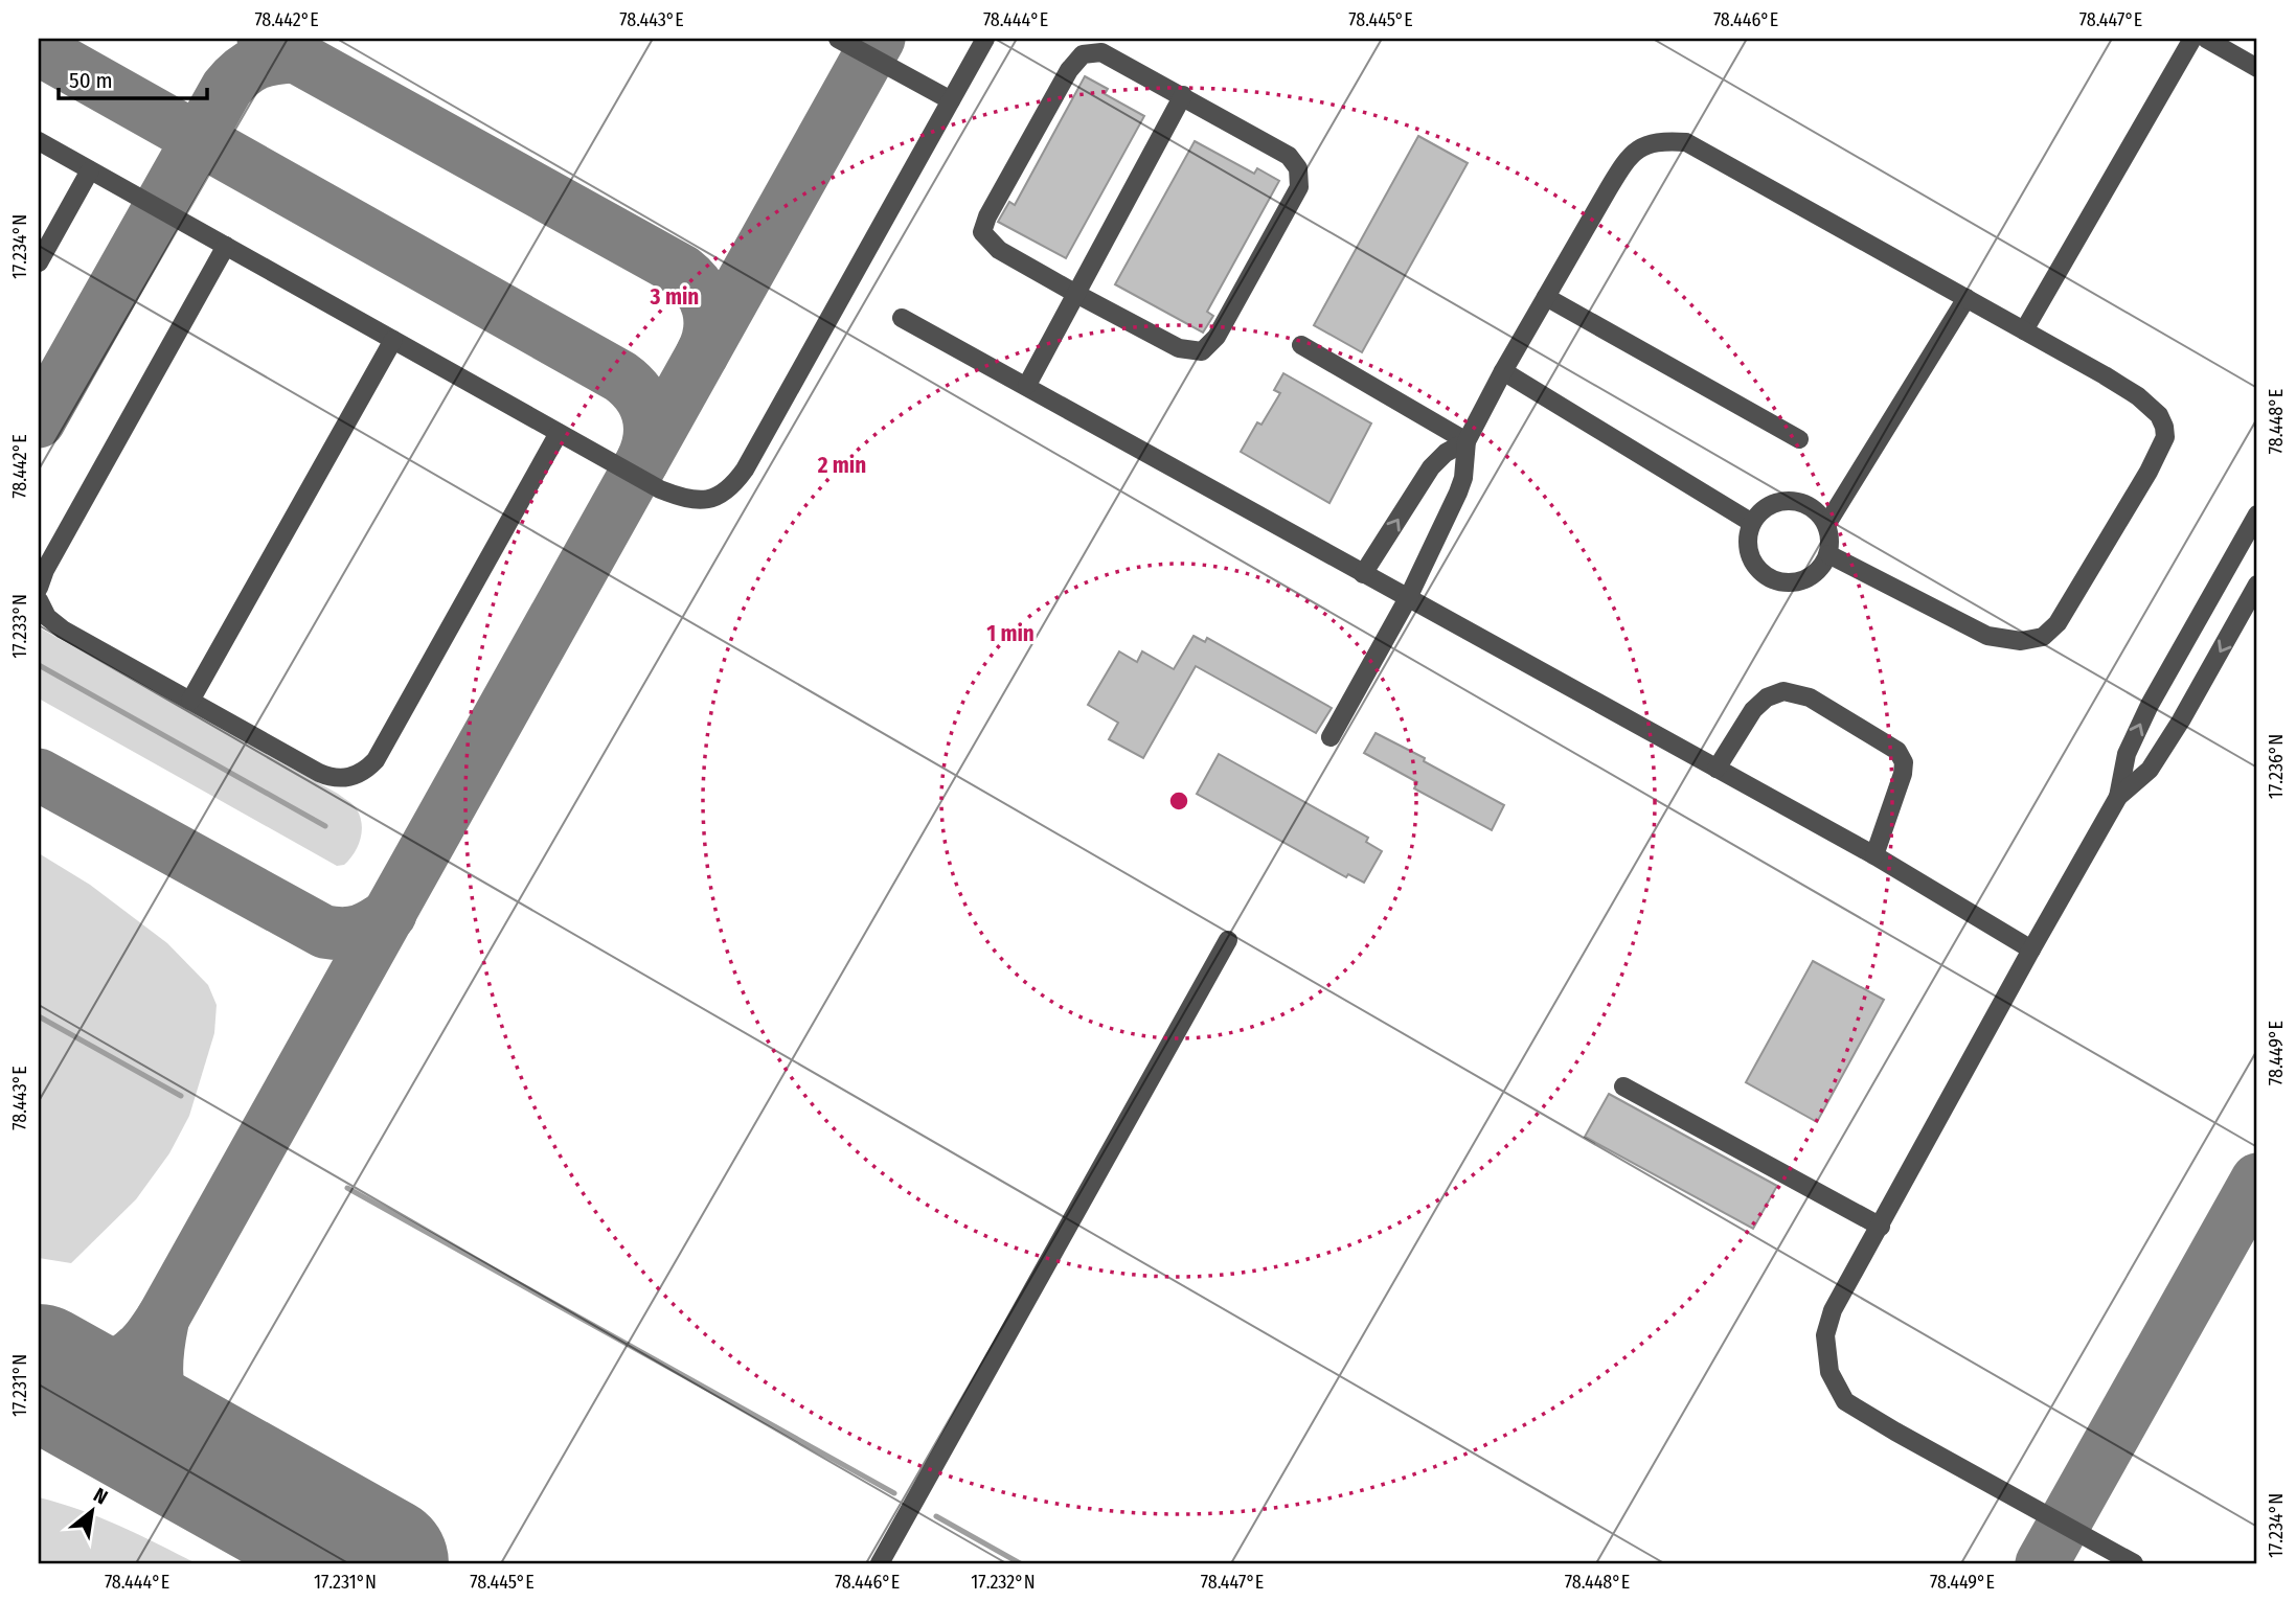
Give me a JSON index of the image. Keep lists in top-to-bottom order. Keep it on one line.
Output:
{"scale_bar":"50 m","north":"top right","coordinates":["78.442°E","78.443°E","78.444°E","78.445°E","78.446°E","78.447°E","17.234°N","78.448°E","17.233°N","17.236°N","78.449°E","17.231°N","17.232°N"],"rings":["3 min","2 min","1 min"]}
